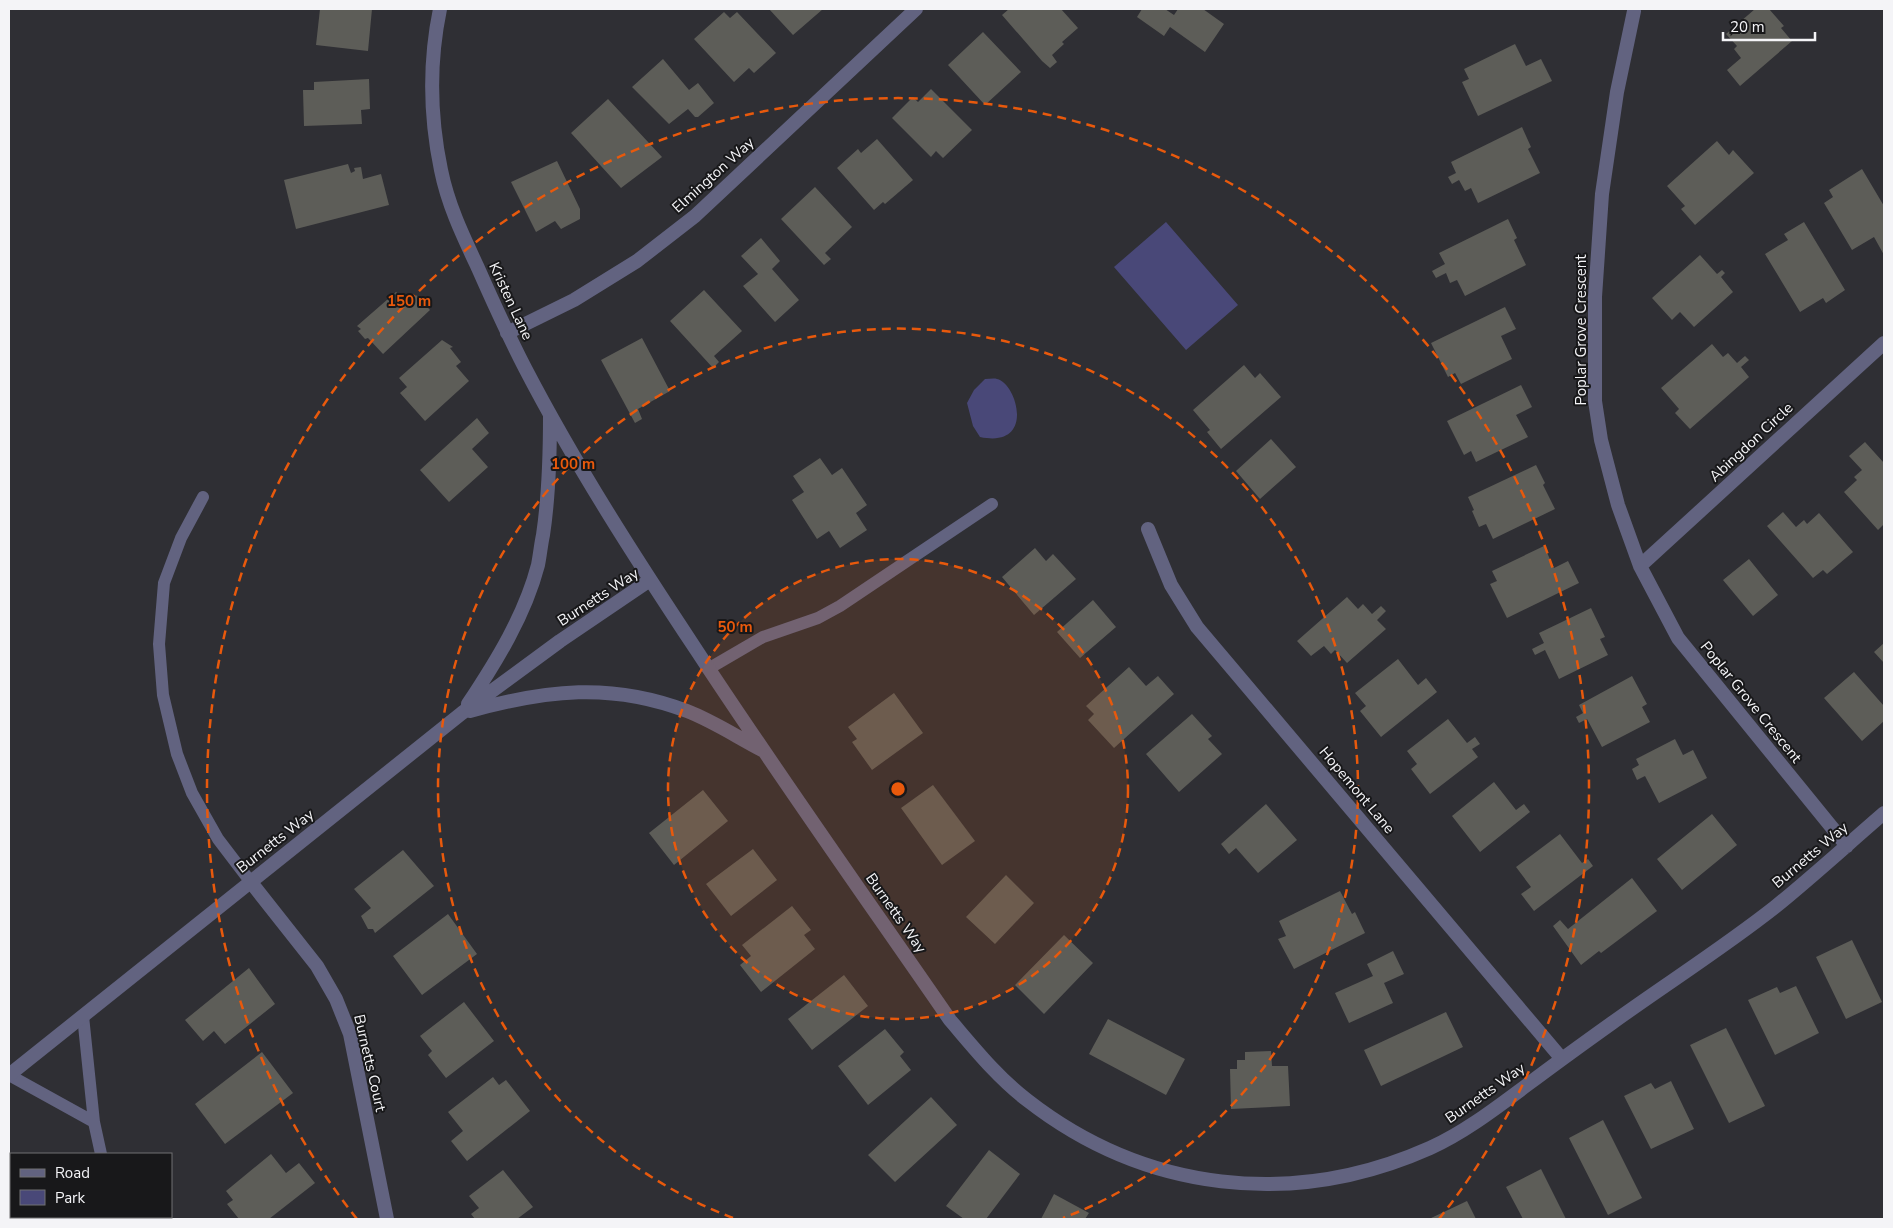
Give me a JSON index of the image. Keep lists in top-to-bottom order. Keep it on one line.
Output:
{"streets":{"street":["Elmington Way","Kristen Lane","Poplar Grove Crescent","Abingdon Circle","Burnetts Way","Hopemont Lane","Burnetts Court"]},"crossings":[["Elmington Way","Kristen Lane"],["Kristen Lane","Burnetts Way"],["Poplar Grove Crescent","Abingdon Circle"],["Poplar Grove Crescent","Burnetts Way"],["Burnetts Way","Hopemont Lane"],["Burnetts Way","Burnetts Court"]],"legend":["Road","Park"],"scale_bar":"20 m","rings":["150 m","100 m","50 m"]}
